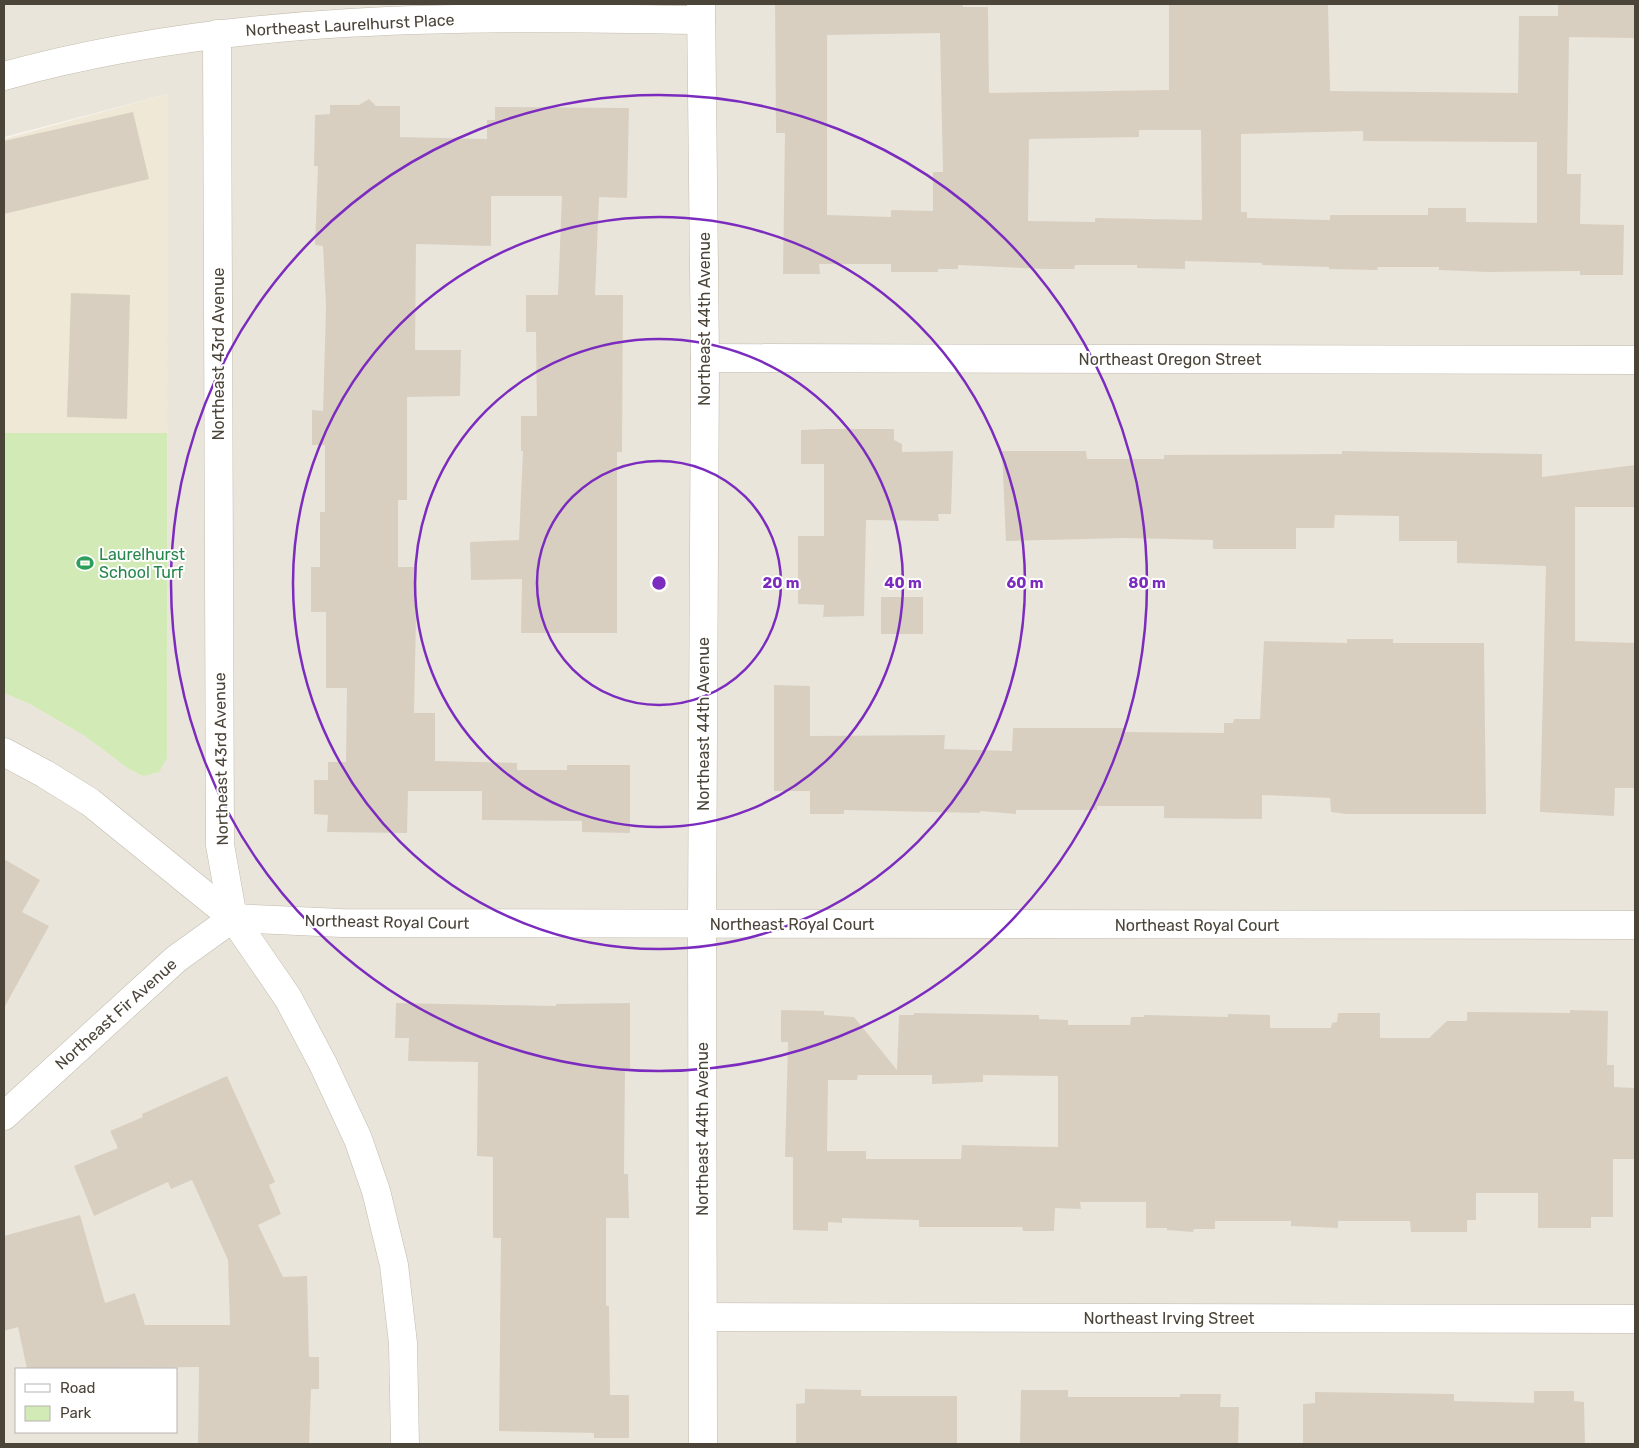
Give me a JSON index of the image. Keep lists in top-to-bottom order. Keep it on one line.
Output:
{"streets":{"street":["Northeast Laurelhurst Place","Northeast 44th Avenue","Northeast 43rd Avenue","Northeast Oregon Street","Northeast Royal Court","Northeast Fir Avenue","Northeast Irving Street"]},"crossings":[["Northeast Laurelhurst Place","Northeast 44th Avenue"],["Northeast Laurelhurst Place","Northeast 43rd Avenue"],["Northeast 44th Avenue","Northeast Oregon Street"],["Northeast 44th Avenue","Northeast Royal Court"],["Northeast 44th Avenue","Northeast Irving Street"],["Northeast 43rd Avenue","Northeast Royal Court"],["Northeast 43rd Avenue","Northeast Fir Avenue"],["Northeast Royal Court","Northeast Fir Avenue"]],"places":{"sports":["Laurelhurst School Turf"]},"legend":["Road","Park"],"rings":["20 m","40 m","60 m","80 m"]}
